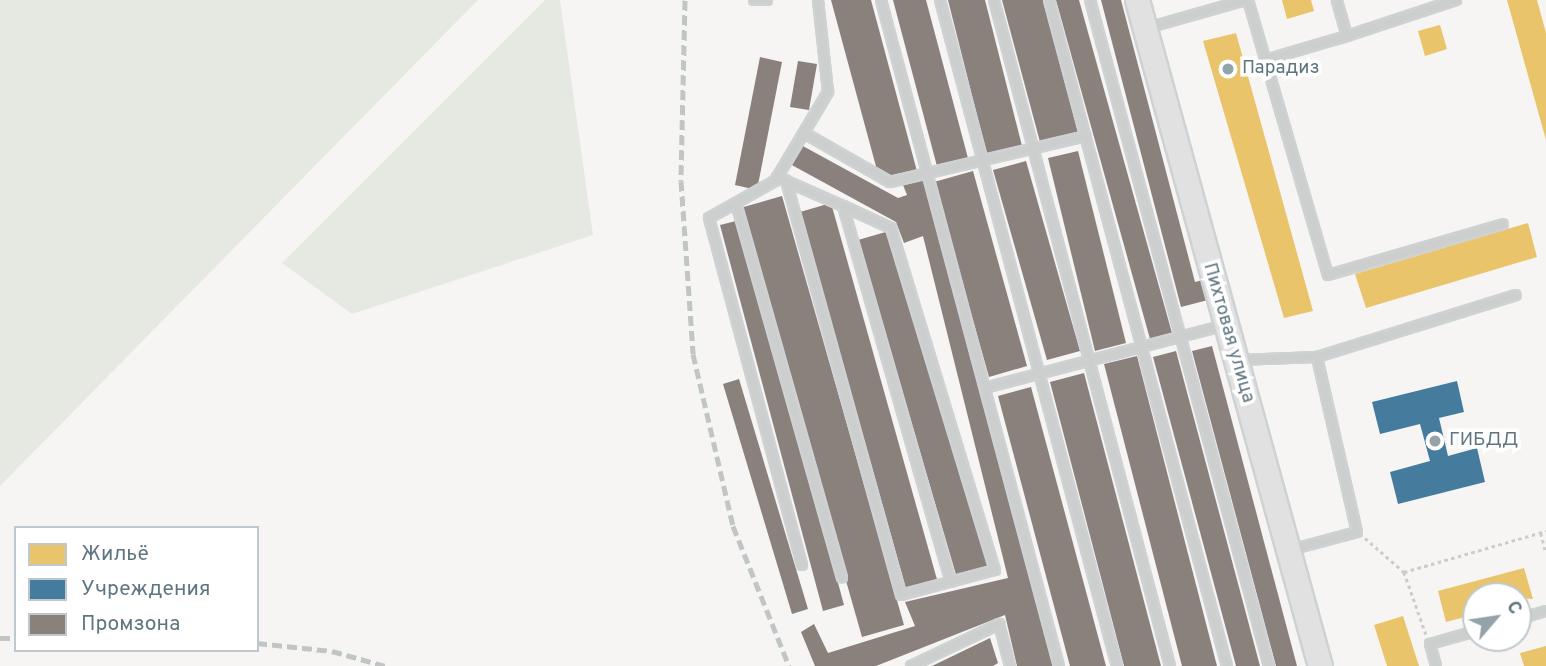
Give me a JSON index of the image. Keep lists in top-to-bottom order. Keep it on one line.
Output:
{"streets":{"street":["Пихтовая улица"]},"places":["Парадиз","ГИБДД"],"legend":["Жильё","Учреждения","Промзона"],"north":"top right"}
